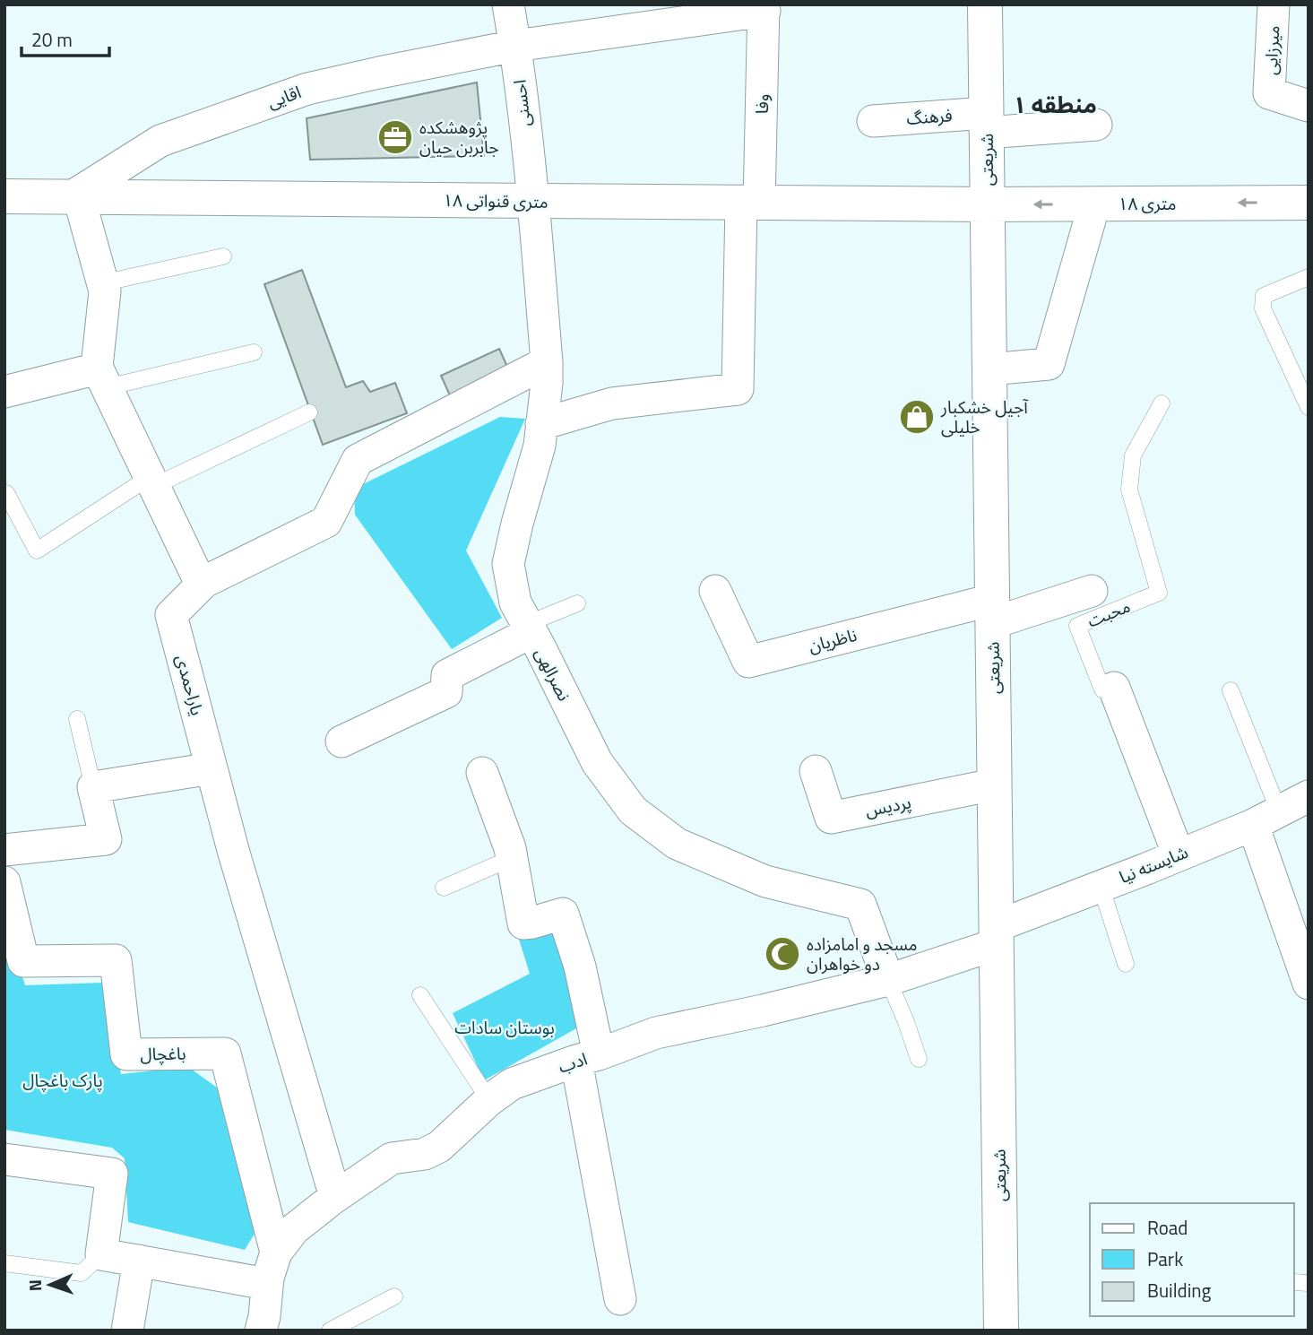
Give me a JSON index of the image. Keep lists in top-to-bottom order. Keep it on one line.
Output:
{"streets":{"street":["میرزایی","اقایی","احسنی","وفا","فرهنگ","شریعتی","۱۸ متری قنواتی","۱۸ متری","محبت","ناظریان","نصرالهی","یاراحمدی","پردیس","شایسته نیا","باغچال","ادب"]},"crossings":[["اقایی","احسنی"],["اقایی","وفا"],["اقایی","۱۸ متری قنواتی"],["احسنی","۱۸ متری قنواتی"],["احسنی","نصرالهی"],["وفا","۱۸ متری قنواتی"],["وفا","نصرالهی"],["فرهنگ","شریعتی"],["شریعتی","۱۸ متری قنواتی"],["شریعتی","۱۸ متری"],["شریعتی","محبت"],["شریعتی","ناظریان"],["شریعتی","پردیس"],["شریعتی","شایسته نیا"],["شریعتی","ادب"],["۱۸ متری قنواتی","۱۸ متری"],["۱۸ متری قنواتی","نصرالهی"],["محبت","ناظریان"],["محبت","شایسته نیا"],["نصرالهی","ادب"],["یاراحمدی","ادب"],["شایسته نیا","ادب"],["باغچال","ادب"]],"one_way":["۱۸ متری"],"districts":["منطقه ۱"],"parks":["بوستان سادات","پارک باغچال"],"places":{"office":["پژوهشکده جابربن حیان"],"shop":["آجیل خشکبار خلیلی"],"mosque":["مسجد و امامزاده دو خواهران"]},"legend":["Road","Park","Building"],"scale_bar":"20 m","north":"left"}
